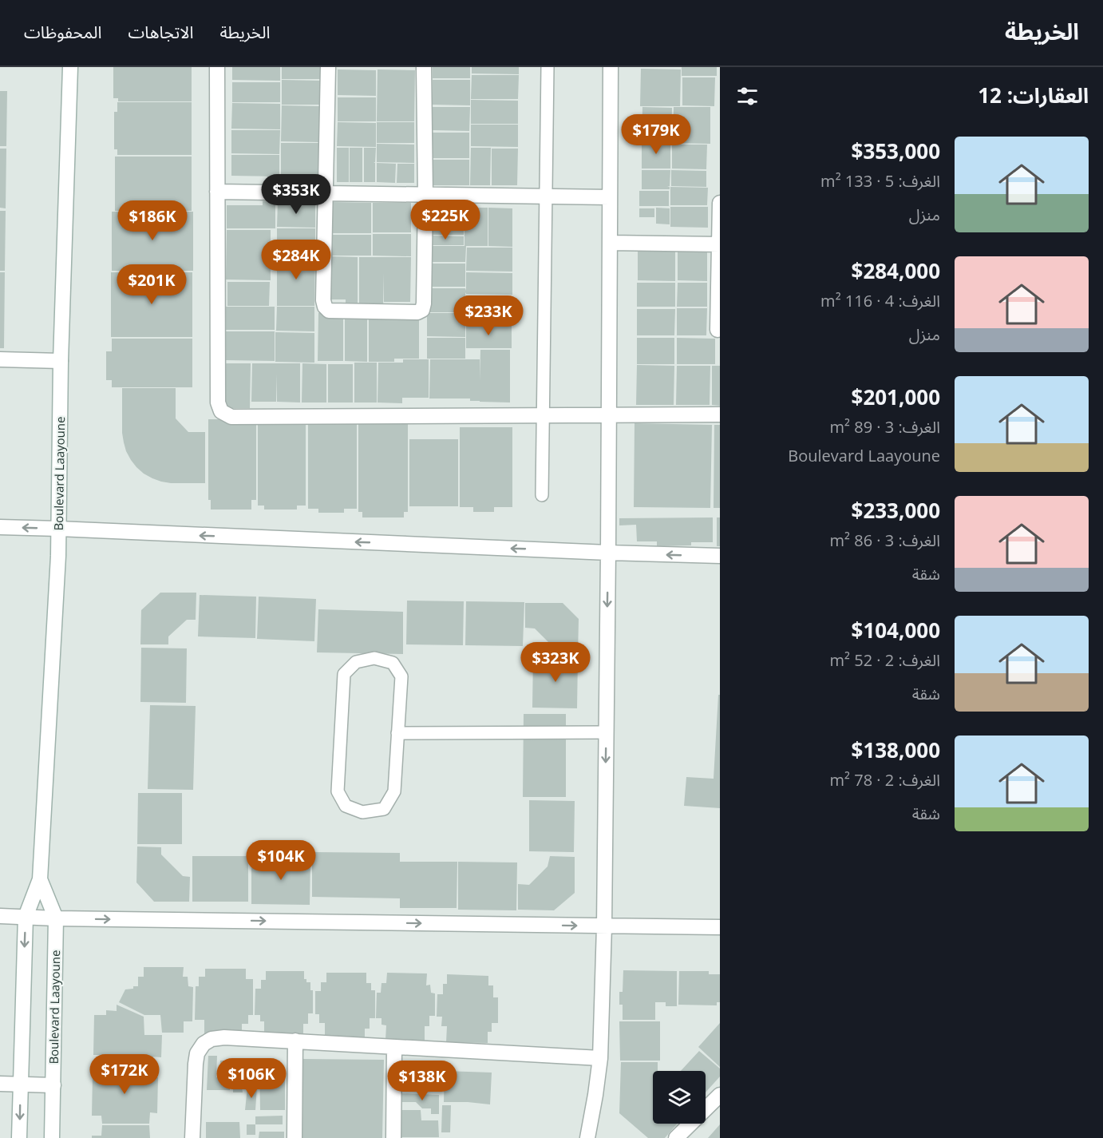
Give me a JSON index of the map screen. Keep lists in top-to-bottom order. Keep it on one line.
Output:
{"streets":{"street":["Boulevard Laayoune"]},"page":{"header":"الخريطة","nav":["الخريطة","الاتجاهات","المحفوظات"],"heading":"العقارات: 12","price":["$179K","$353K","$225K","$186K","$284K","$201K","$233K","$323K","$104K","$172K","$106K","$138K"],"list":[{"name":"$353,000","note":"الغرف: 5 · 133 m² · منزل"},{"name":"$284,000","note":"الغرف: 4 · 116 m² · منزل"},{"name":"$201,000","note":"الغرف: 3 · 89 m² · Boulevard Laayoune"},{"name":"$233,000","note":"الغرف: 3 · 86 m² · شقة"},{"name":"$104,000","note":"الغرف: 2 · 52 m² · شقة"},{"name":"$138,000","note":"الغرف: 2 · 78 m² · شقة"}]}}
